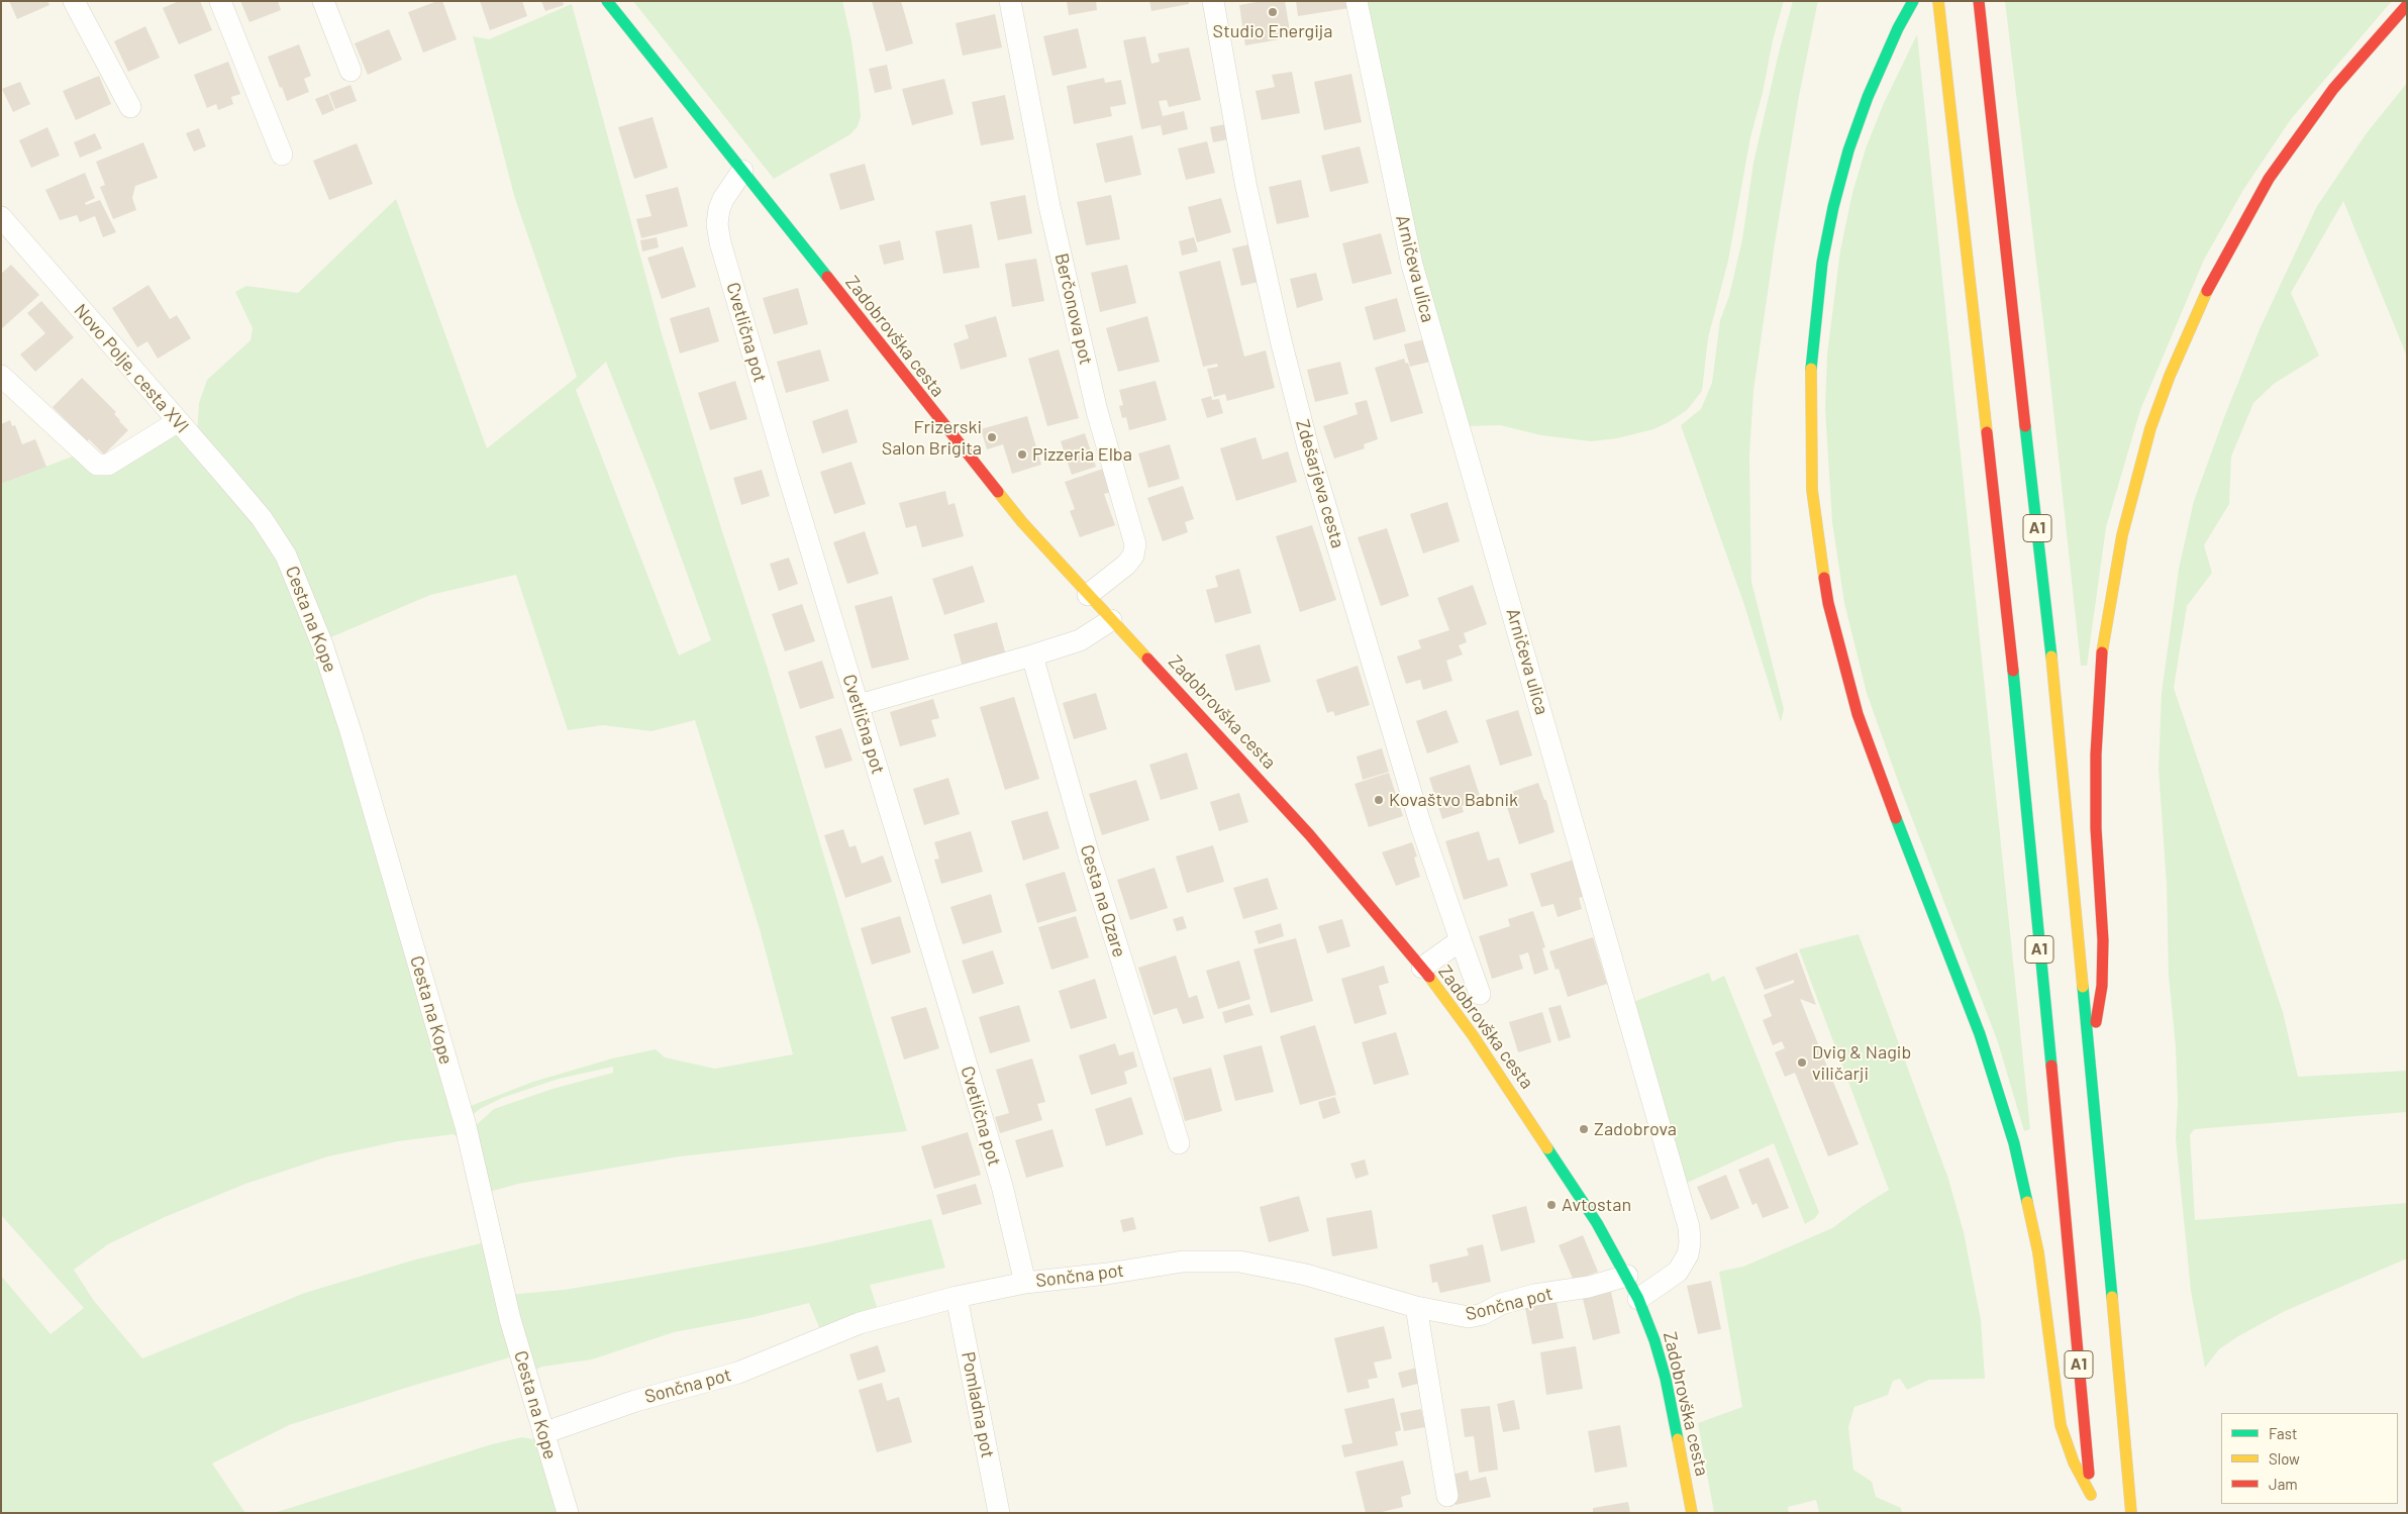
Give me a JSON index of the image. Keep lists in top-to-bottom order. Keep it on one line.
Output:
{"streets":{"main road":["Zadobrovška cesta","A1"],"street":["Arničeva ulica","Berčonova pot","Cvetlična pot","Novo Polje, cesta XVI","Zdešarjeva cesta","Cesta na Kope","Cesta na Ozare","Sončna pot","Pomladna pot"]},"crossings":[["Arničeva ulica","Zadobrovška cesta"],["Berčonova pot","Zadobrovška cesta"],["Cvetlična pot","Zadobrovška cesta"],["Cvetlična pot","Sončna pot"],["Zadobrovška cesta","Sončna pot"],["Novo Polje, cesta XVI","Cesta na Kope"],["Cesta na Kope","Sončna pot"],["Sončna pot","Pomladna pot"]],"places":["Studio Energija","Frizerski Salon Brigita","Pizzeria Elba","Kovaštvo Babnik","Dvig & Nagib viličarji","Zadobrova","Avtostan"],"legend":["Fast","Slow","Jam"]}
